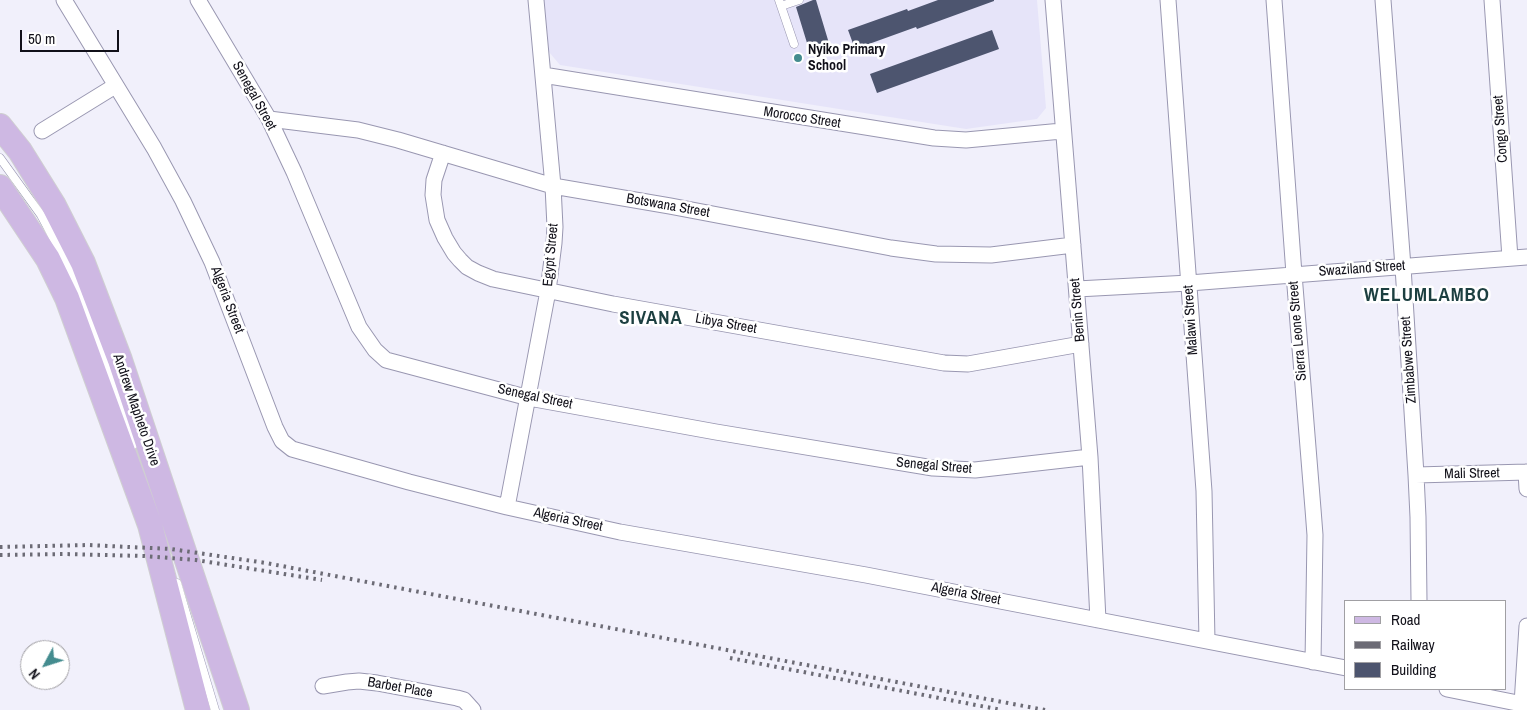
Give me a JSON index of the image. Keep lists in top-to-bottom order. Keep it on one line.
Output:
{"streets":{"main road":["Andrew Mapheto Drive"],"street":["Senegal Street","Morocco Street","Congo Street","Botswana Street","Egypt Street","Swaziland Street","Algeria Street","Benin Street","Malawi Street","Libya Street","Sierra Leone Street","Zimbabwe Street","Mali Street","Barbet Place"]},"crossings":[["Senegal Street","Botswana Street"],["Senegal Street","Egypt Street"],["Senegal Street","Benin Street"],["Morocco Street","Egypt Street"],["Morocco Street","Benin Street"],["Congo Street","Swaziland Street"],["Botswana Street","Egypt Street"],["Botswana Street","Benin Street"],["Botswana Street","Libya Street"],["Egypt Street","Algeria Street"],["Egypt Street","Libya Street"],["Swaziland Street","Benin Street"],["Swaziland Street","Malawi Street"],["Swaziland Street","Sierra Leone Street"],["Swaziland Street","Zimbabwe Street"],["Algeria Street","Benin Street"],["Algeria Street","Malawi Street"],["Algeria Street","Sierra Leone Street"],["Benin Street","Libya Street"],["Zimbabwe Street","Mali Street"]],"districts":["WELUMLAMBO","SIVANA"],"places":["Nyiko Primary School"],"legend":["Road","Railway","Building"],"scale_bar":"50 m","north":"bottom left"}
